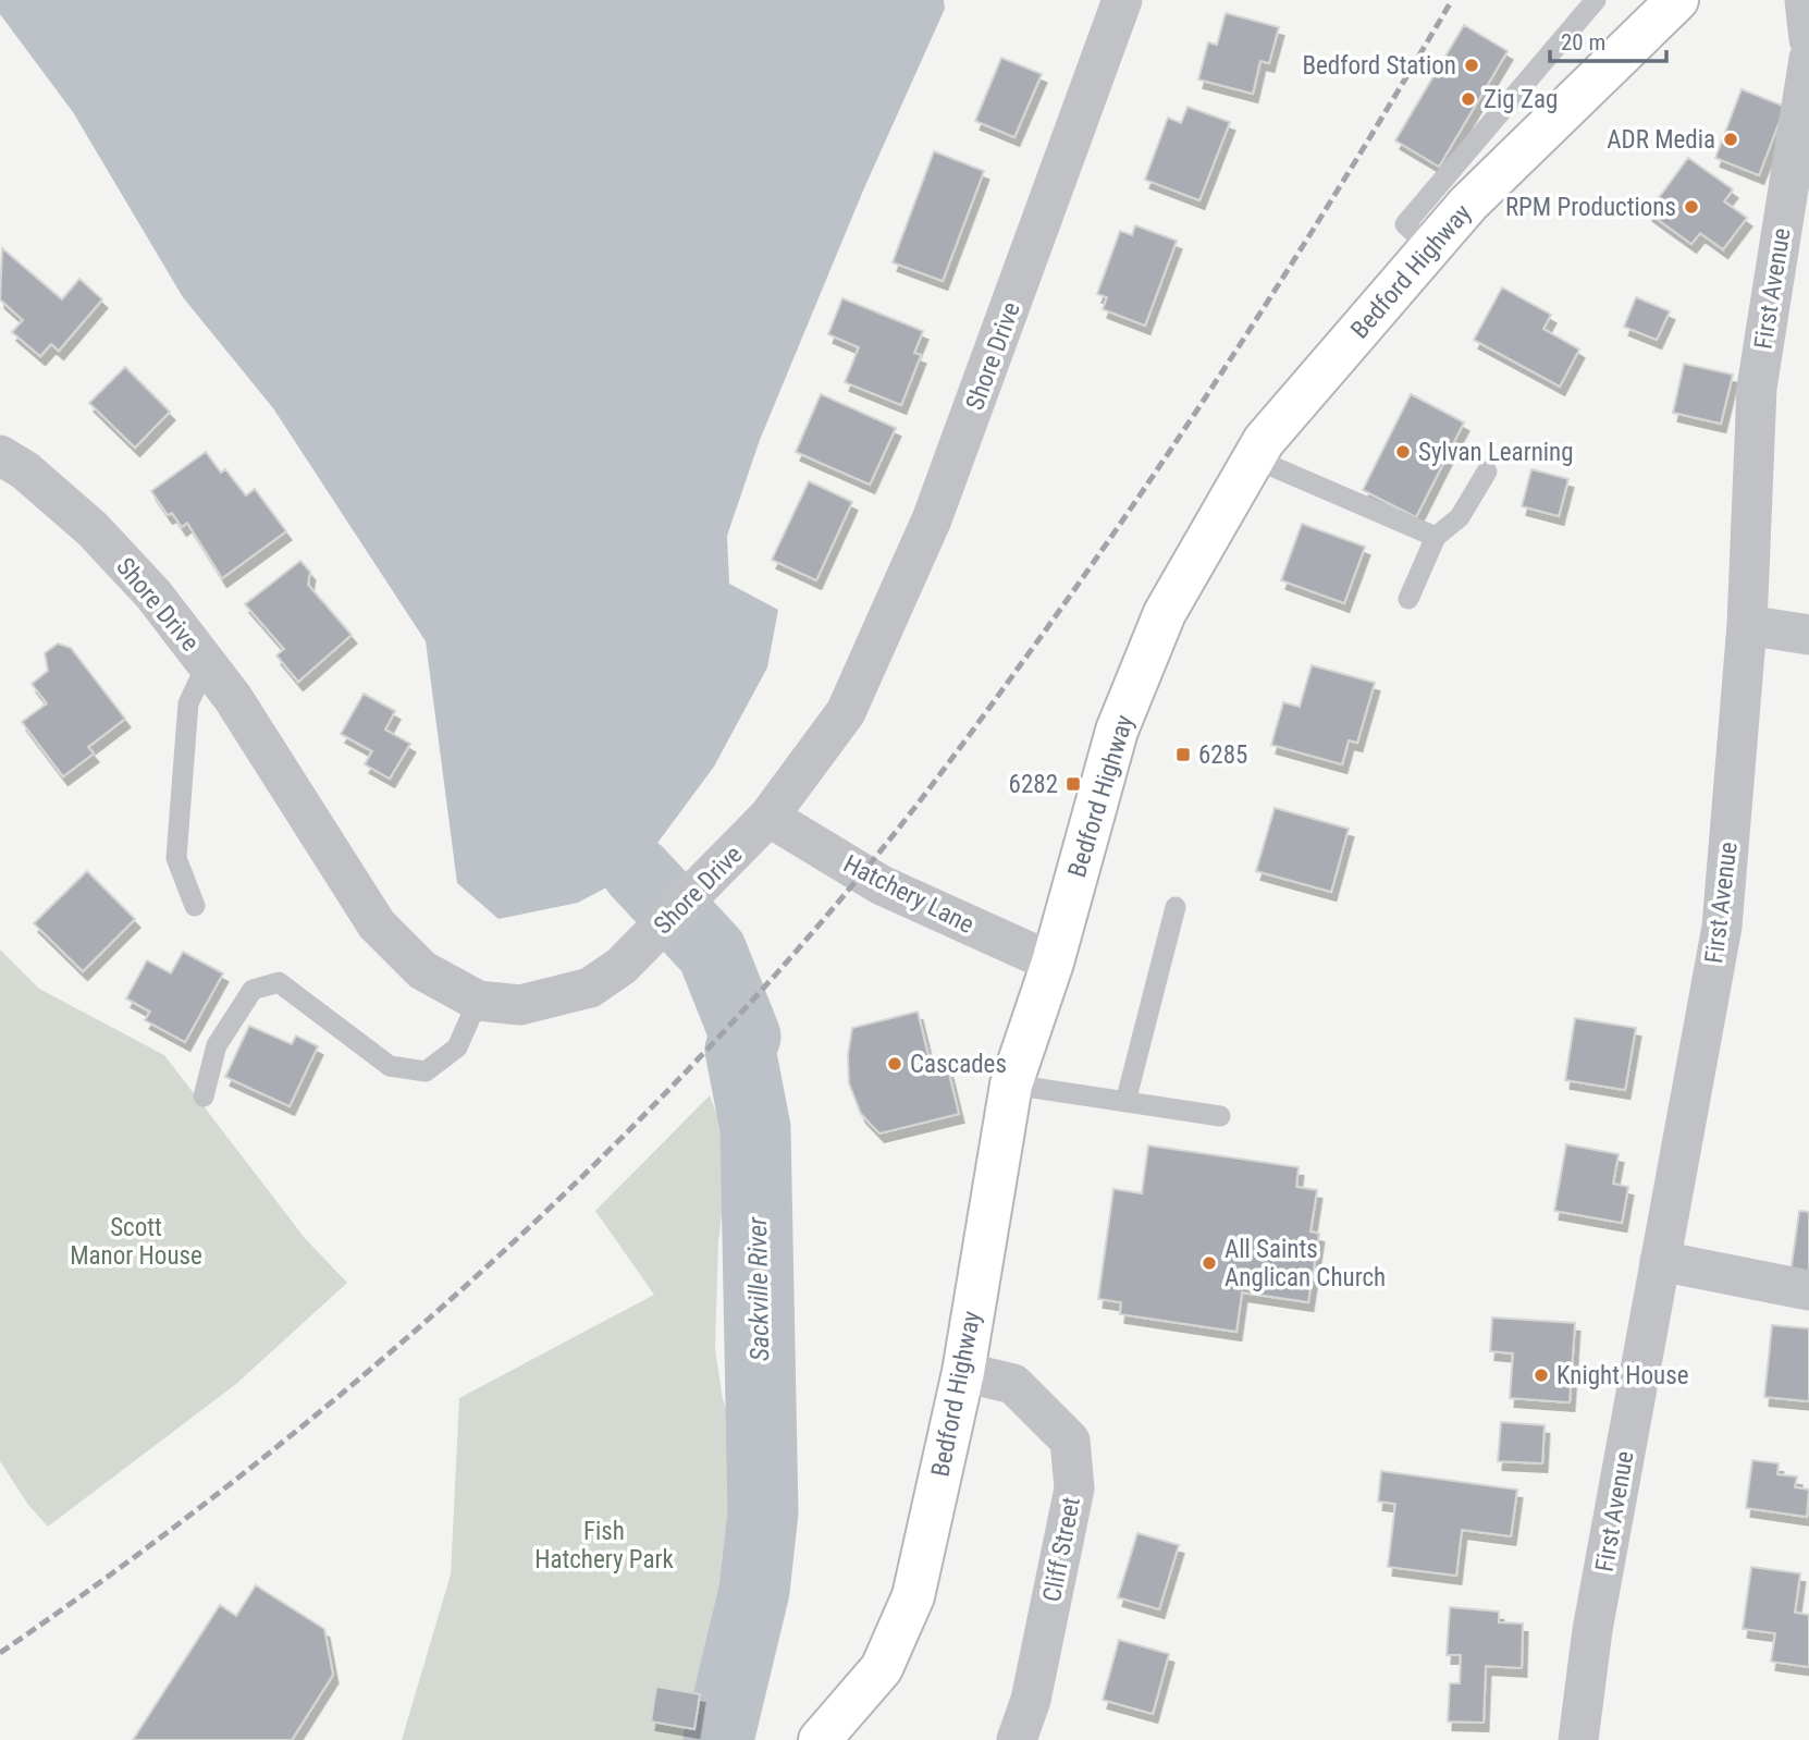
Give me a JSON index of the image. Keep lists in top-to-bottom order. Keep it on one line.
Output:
{"streets":{"main road":["Bedford Highway"],"street":["First Avenue","Shore Drive","Hatchery Lane","Cliff Street"]},"crossings":[["Bedford Highway","Hatchery Lane"],["Bedford Highway","Cliff Street"],["Shore Drive","Hatchery Lane"]],"water":["Sackville River"],"parks":["Scott Manor House","Fish Hatchery Park"],"places":{"other":["Bedford Station","Zig Zag","ADR Media","RPM Productions","Sylvan Learning","Cascades","All Saints Anglican Church","Knight House"],"transit":["6285","6282"]},"scale_bar":"20 m"}
